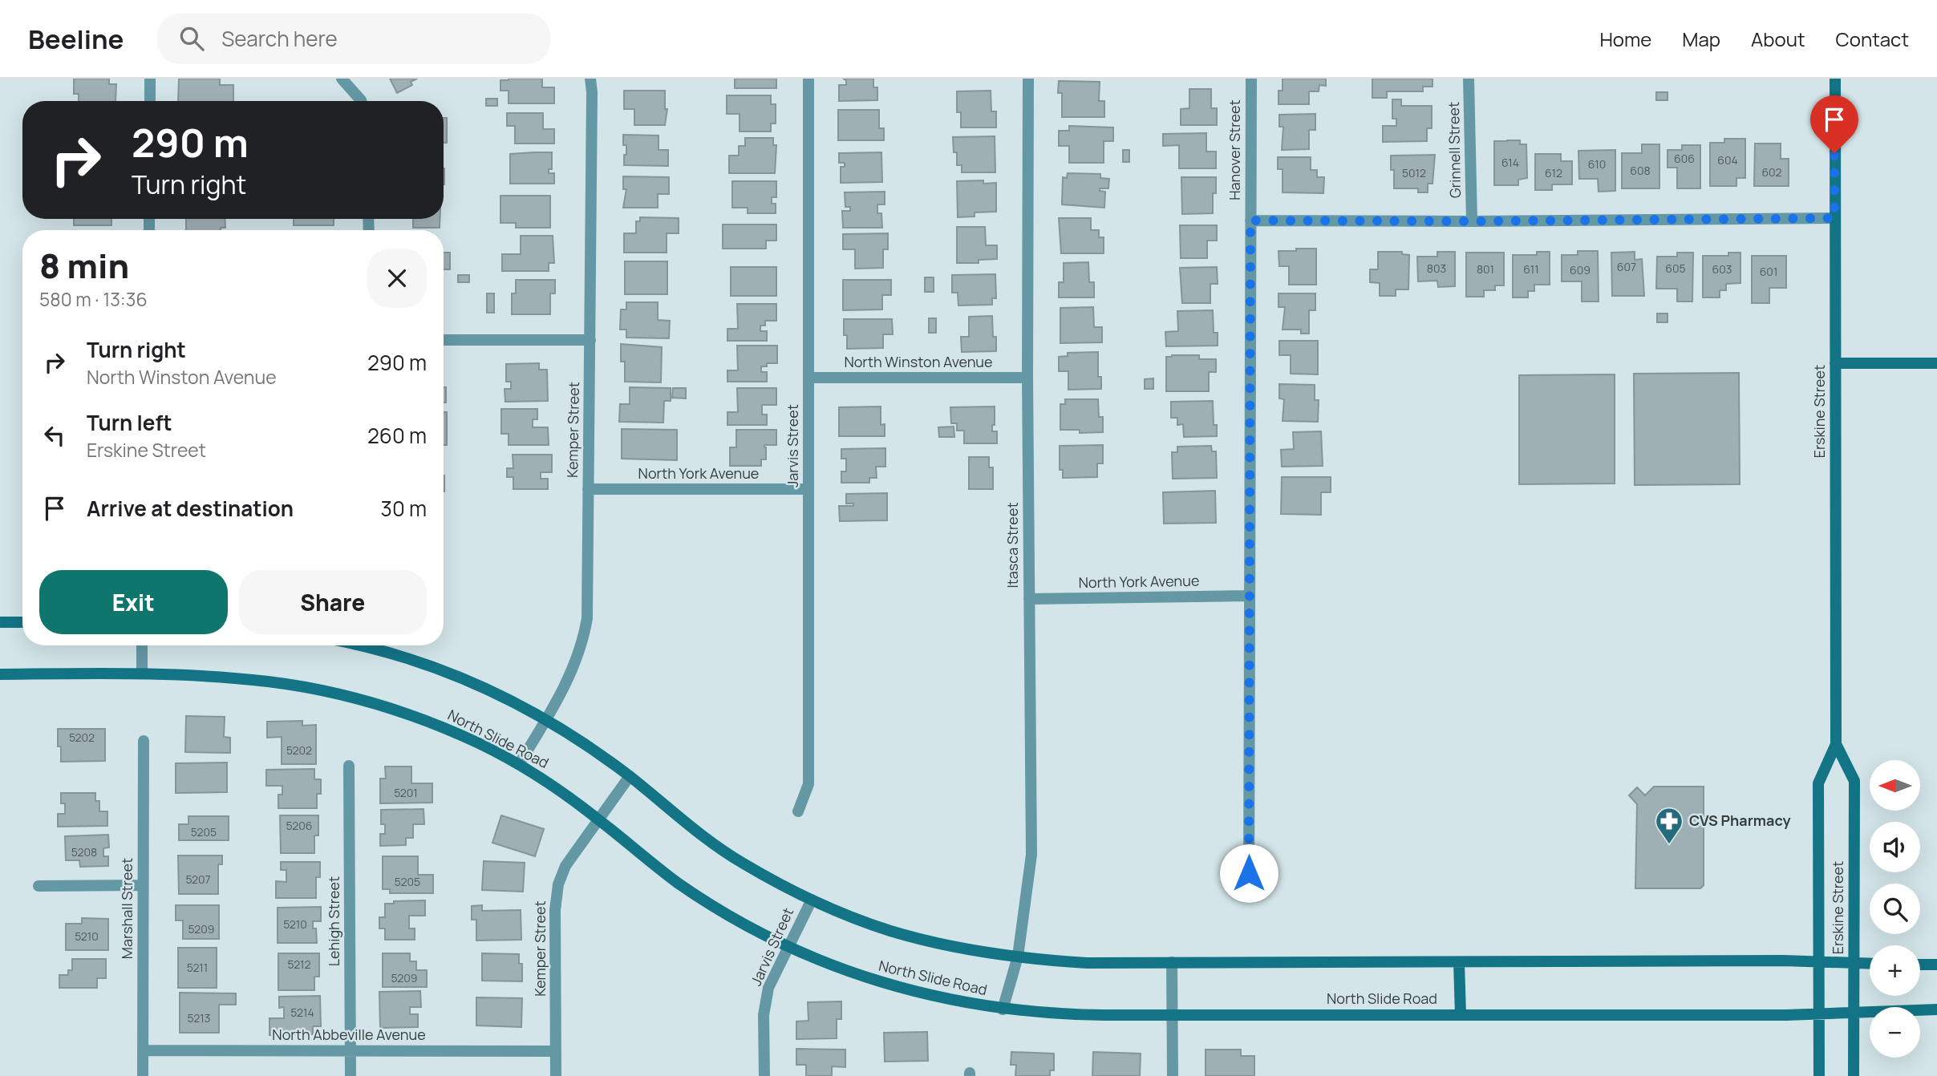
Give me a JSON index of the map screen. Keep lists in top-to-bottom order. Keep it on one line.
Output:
{"streets":{"main road":["Erskine Street","North Slide Road"],"street":["Hanover Street","Grinnell Street","North Winston Avenue","Kemper Street","Jarvis Street","North York Avenue","Itasca Street","Marshall Street","Lehigh Street","North Abbeville Avenue"]},"crossings":[["Hanover Street","North York Avenue"],["North Winston Avenue","Jarvis Street"],["North Winston Avenue","Itasca Street"],["Erskine Street","North Slide Road"],["Kemper Street","North York Avenue"],["Kemper Street","North Slide Road"],["Kemper Street","North Abbeville Avenue"],["Jarvis Street","North York Avenue"],["Jarvis Street","North Slide Road"],["North York Avenue","Itasca Street"],["Itasca Street","North Slide Road"],["Marshall Street","North Abbeville Avenue"],["Lehigh Street","North Abbeville Avenue"]],"places":{"pharmacy":["CVS Pharmacy"]},"house_numbers":["606","604","614","610","608","602","5012","612","607","803","605","801","611","603","609","601","5202","5202","5201","5206","5205","5208","5207","5205","5210","5209","5210","5212","5211","5209","5214","5213"],"north":"left","page":{"header":"Beeline","search":"Search here","nav":["Home","Map","About","Contact"],"turn":["290 m","Turn right"],"heading":["8 min","580 m · 13:36"],"list":[{"name":"Turn right","note":"North Winston Avenue","value":"290 m"},{"name":"Turn left","note":"Erskine Street","value":"260 m"},{"name":"Arrive at destination","value":"30 m"}],"buttons":["Exit","Share"],"map_buttons":["+","−"]}}
